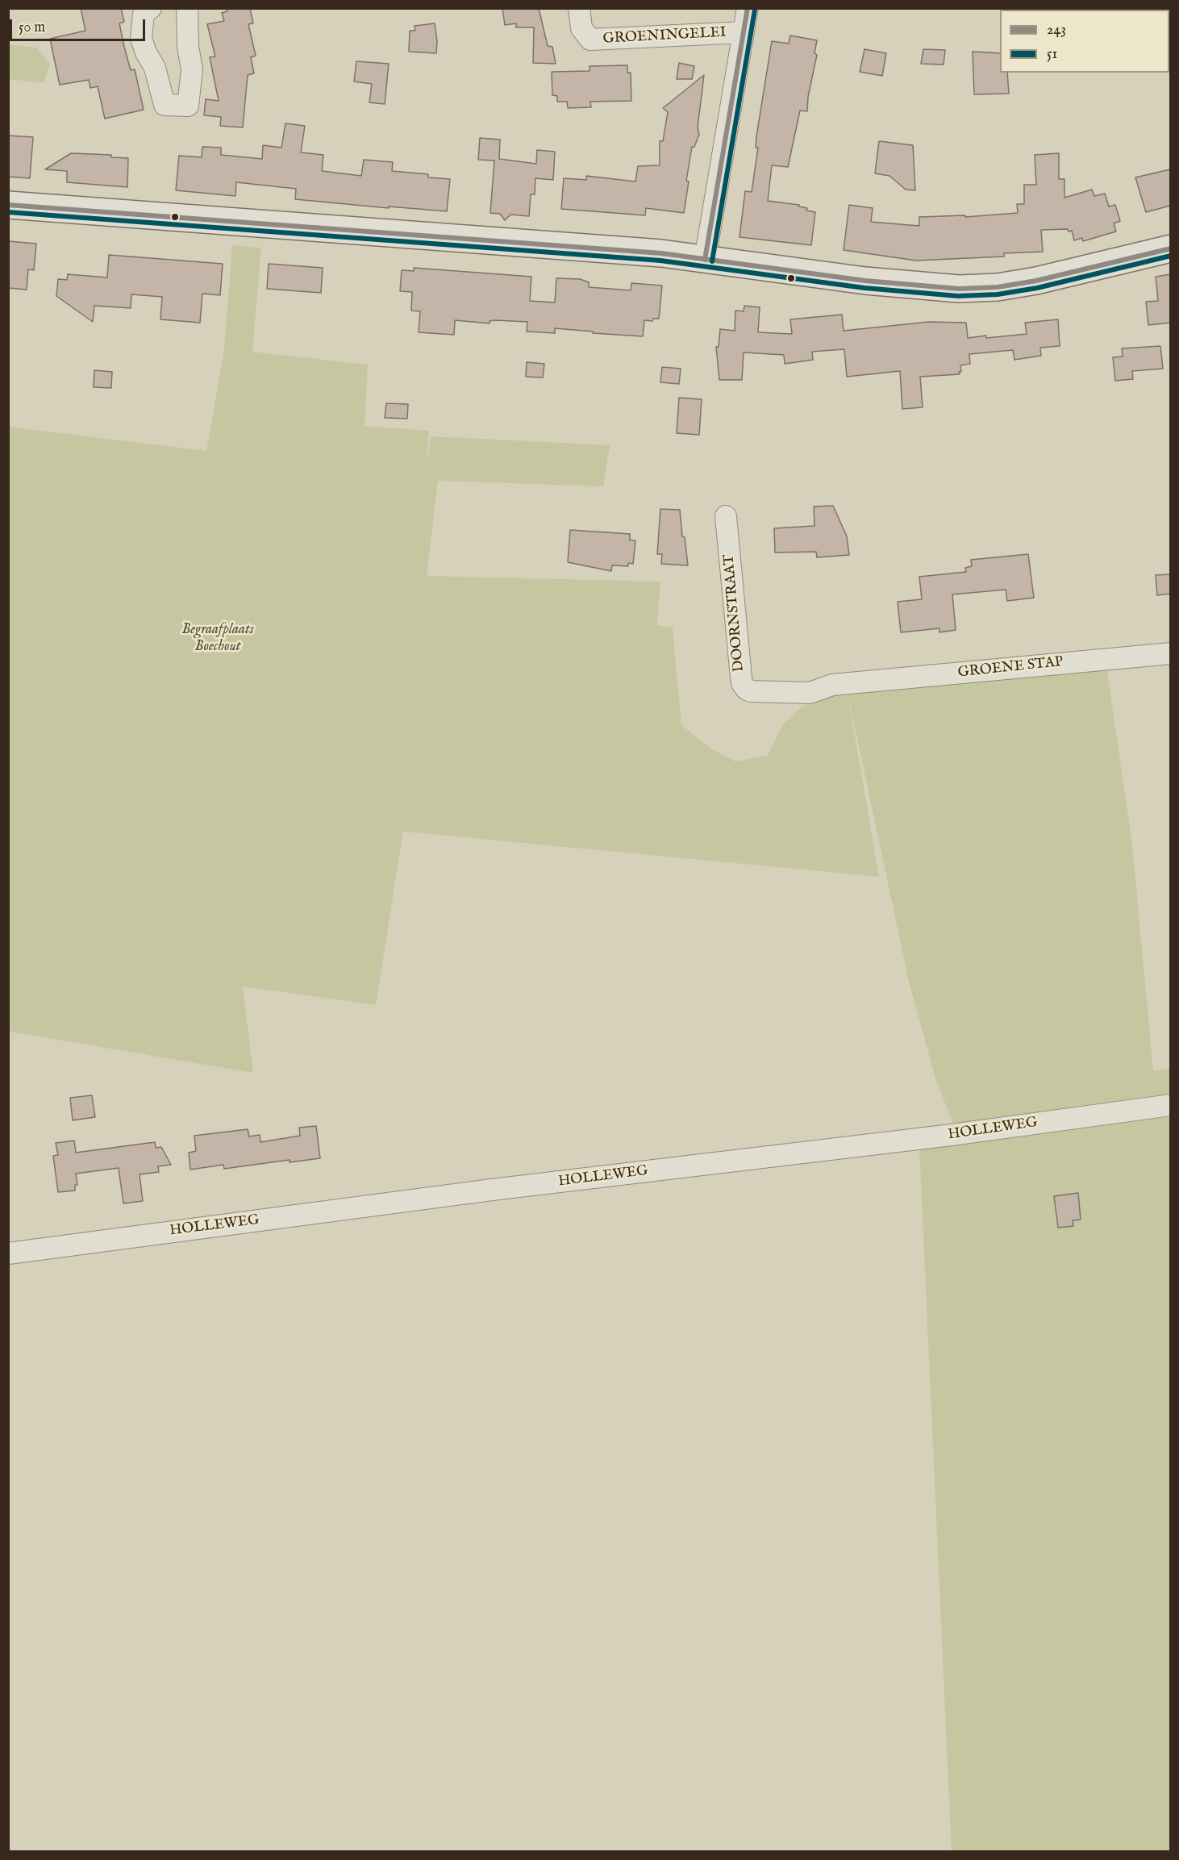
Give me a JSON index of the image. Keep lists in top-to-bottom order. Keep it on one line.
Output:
{"streets":{"street":["GROENINGELEI","DOORNSTRAAT","GROENE STAP","HOLLEWEG"]},"crossings":[["DOORNSTRAAT","GROENE STAP"]],"parks":["Begraafplaats Boechout"],"lines":["transit line 243","transit line 51"],"legend":["243","51"],"scale_bar":"50 m"}
